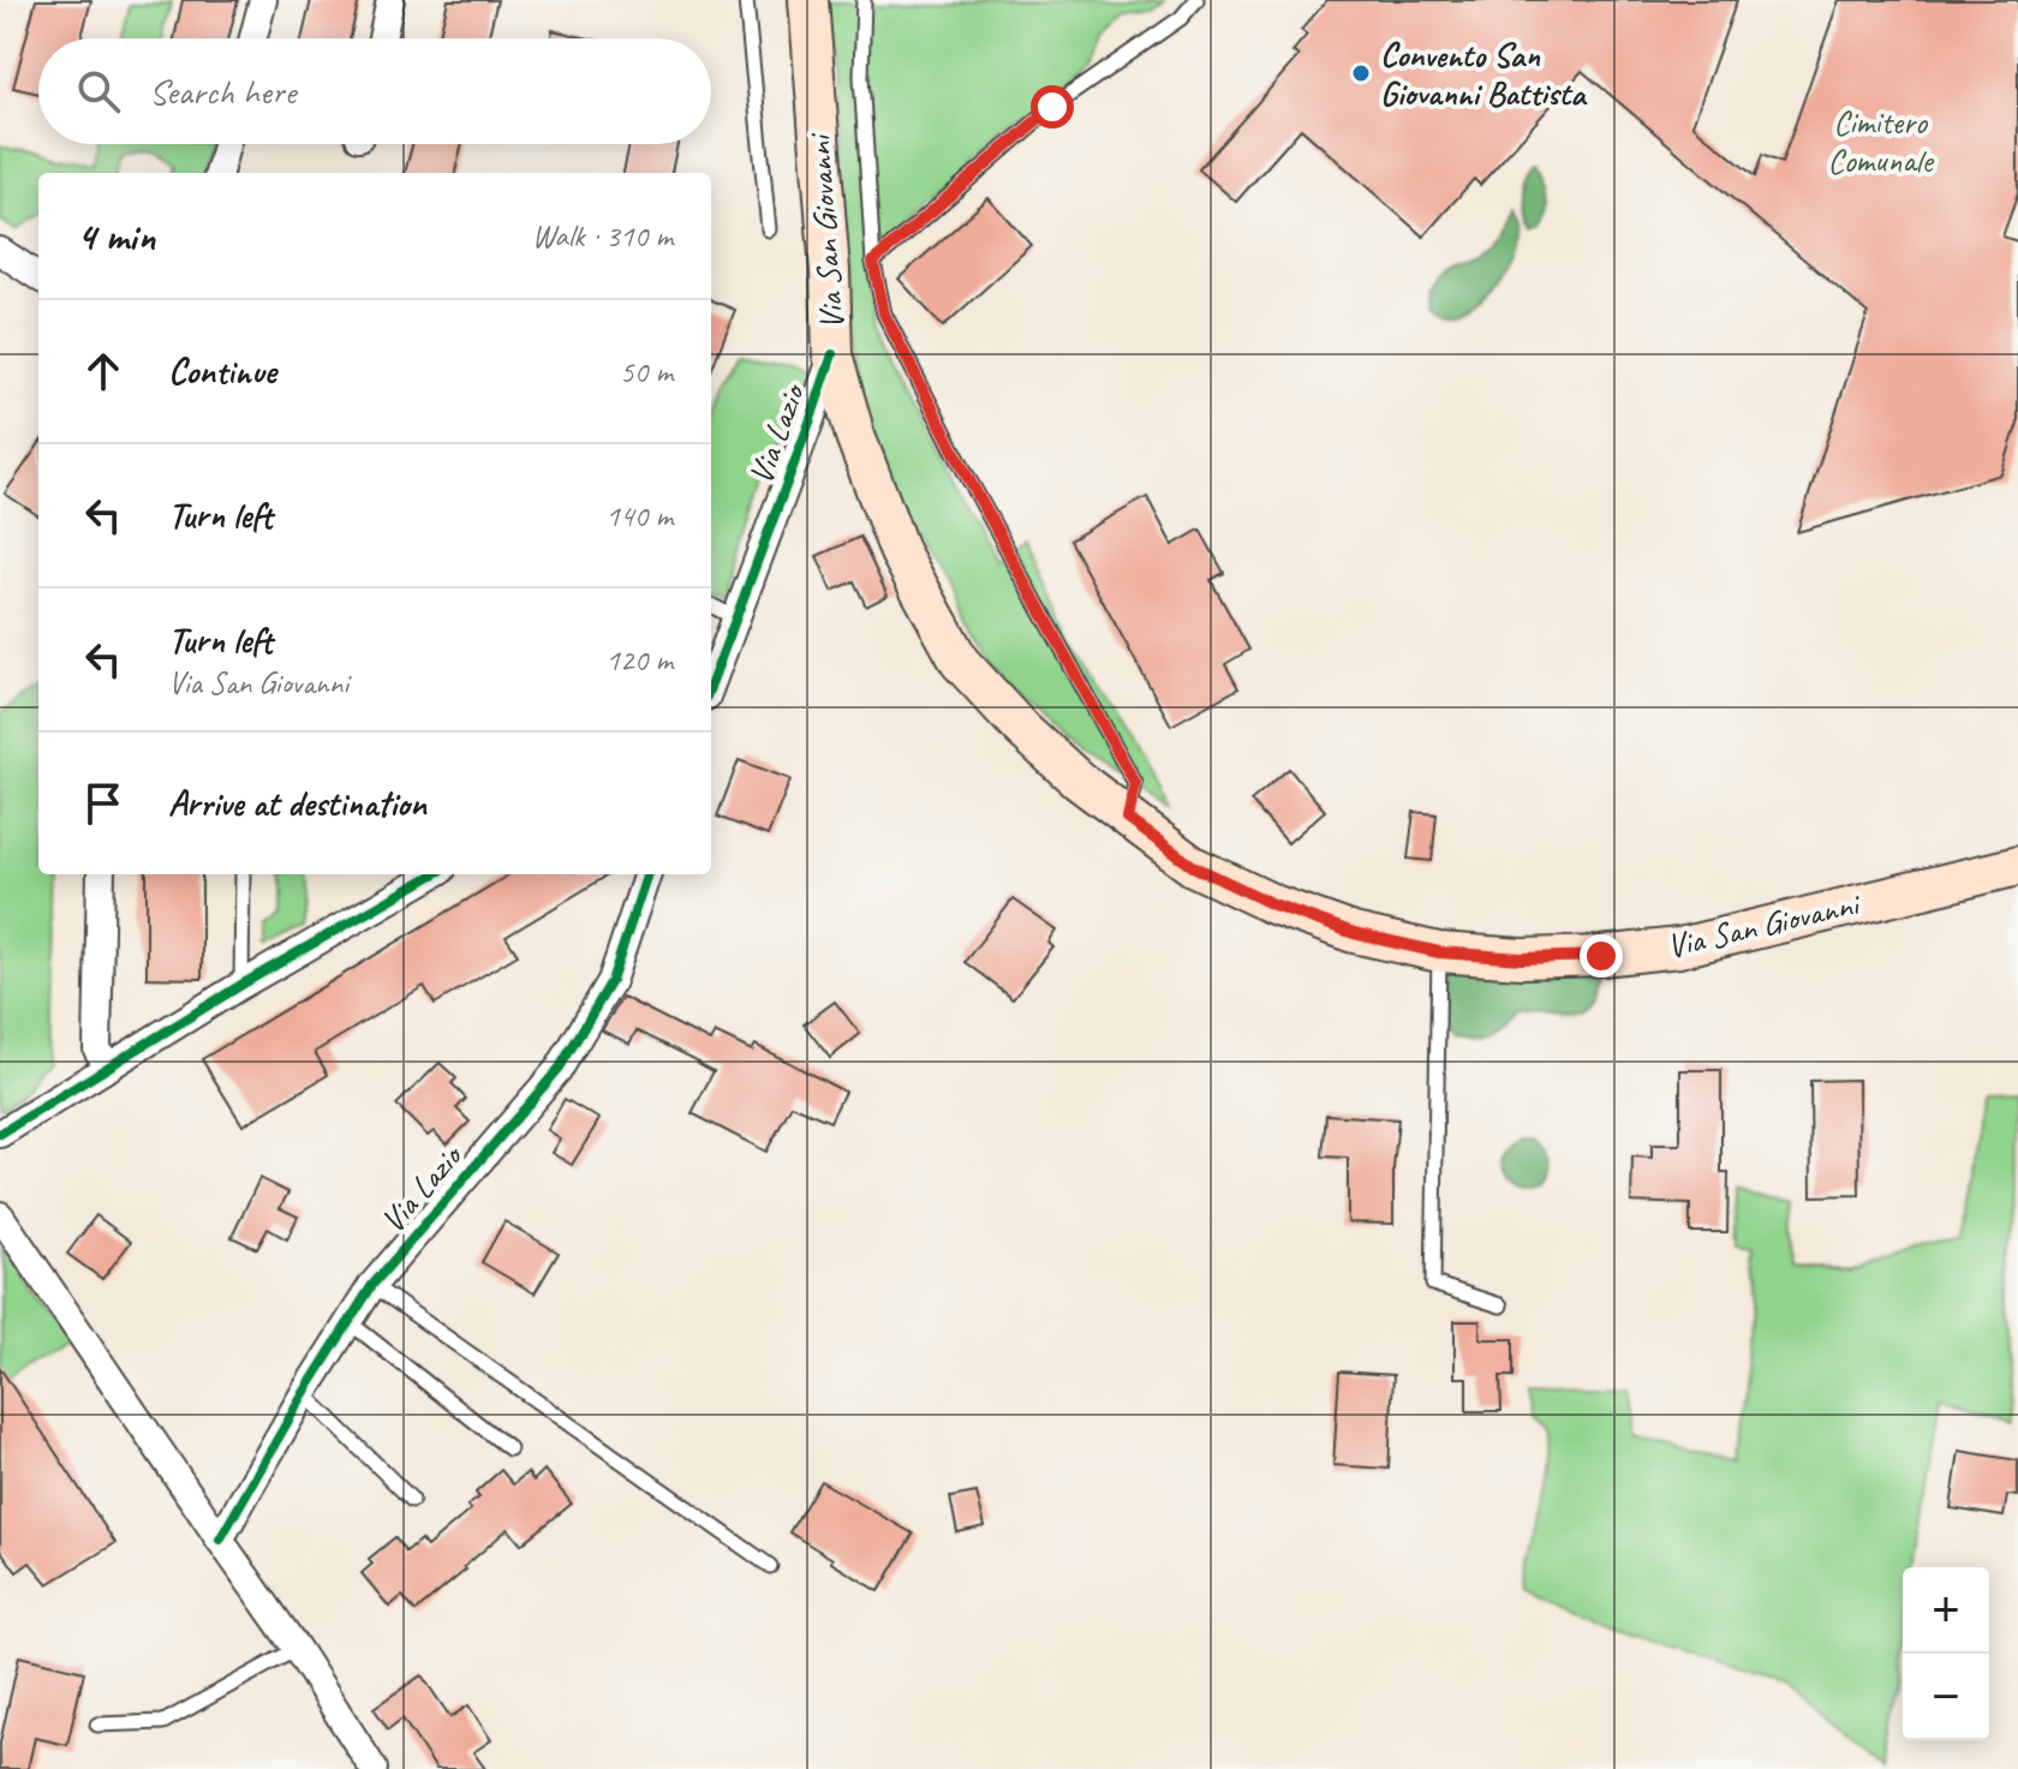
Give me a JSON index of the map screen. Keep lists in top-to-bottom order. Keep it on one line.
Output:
{"streets":{"main road":["Via San Giovanni"],"street":["Via Lazio"]},"crossings":[["Via San Giovanni","Via Lazio"]],"parks":["Cimitero Comunale"],"places":["Convento San Giovanni Battista"],"page":{"search":"Search here","heading":["4 min","Walk · 310 m"],"list":[["Continue","50 m"],["Turn left","140 m"],["Turn left","Via San Giovanni","120 m"],"Arrive at destination"],"map_buttons":["+","−"]}}
